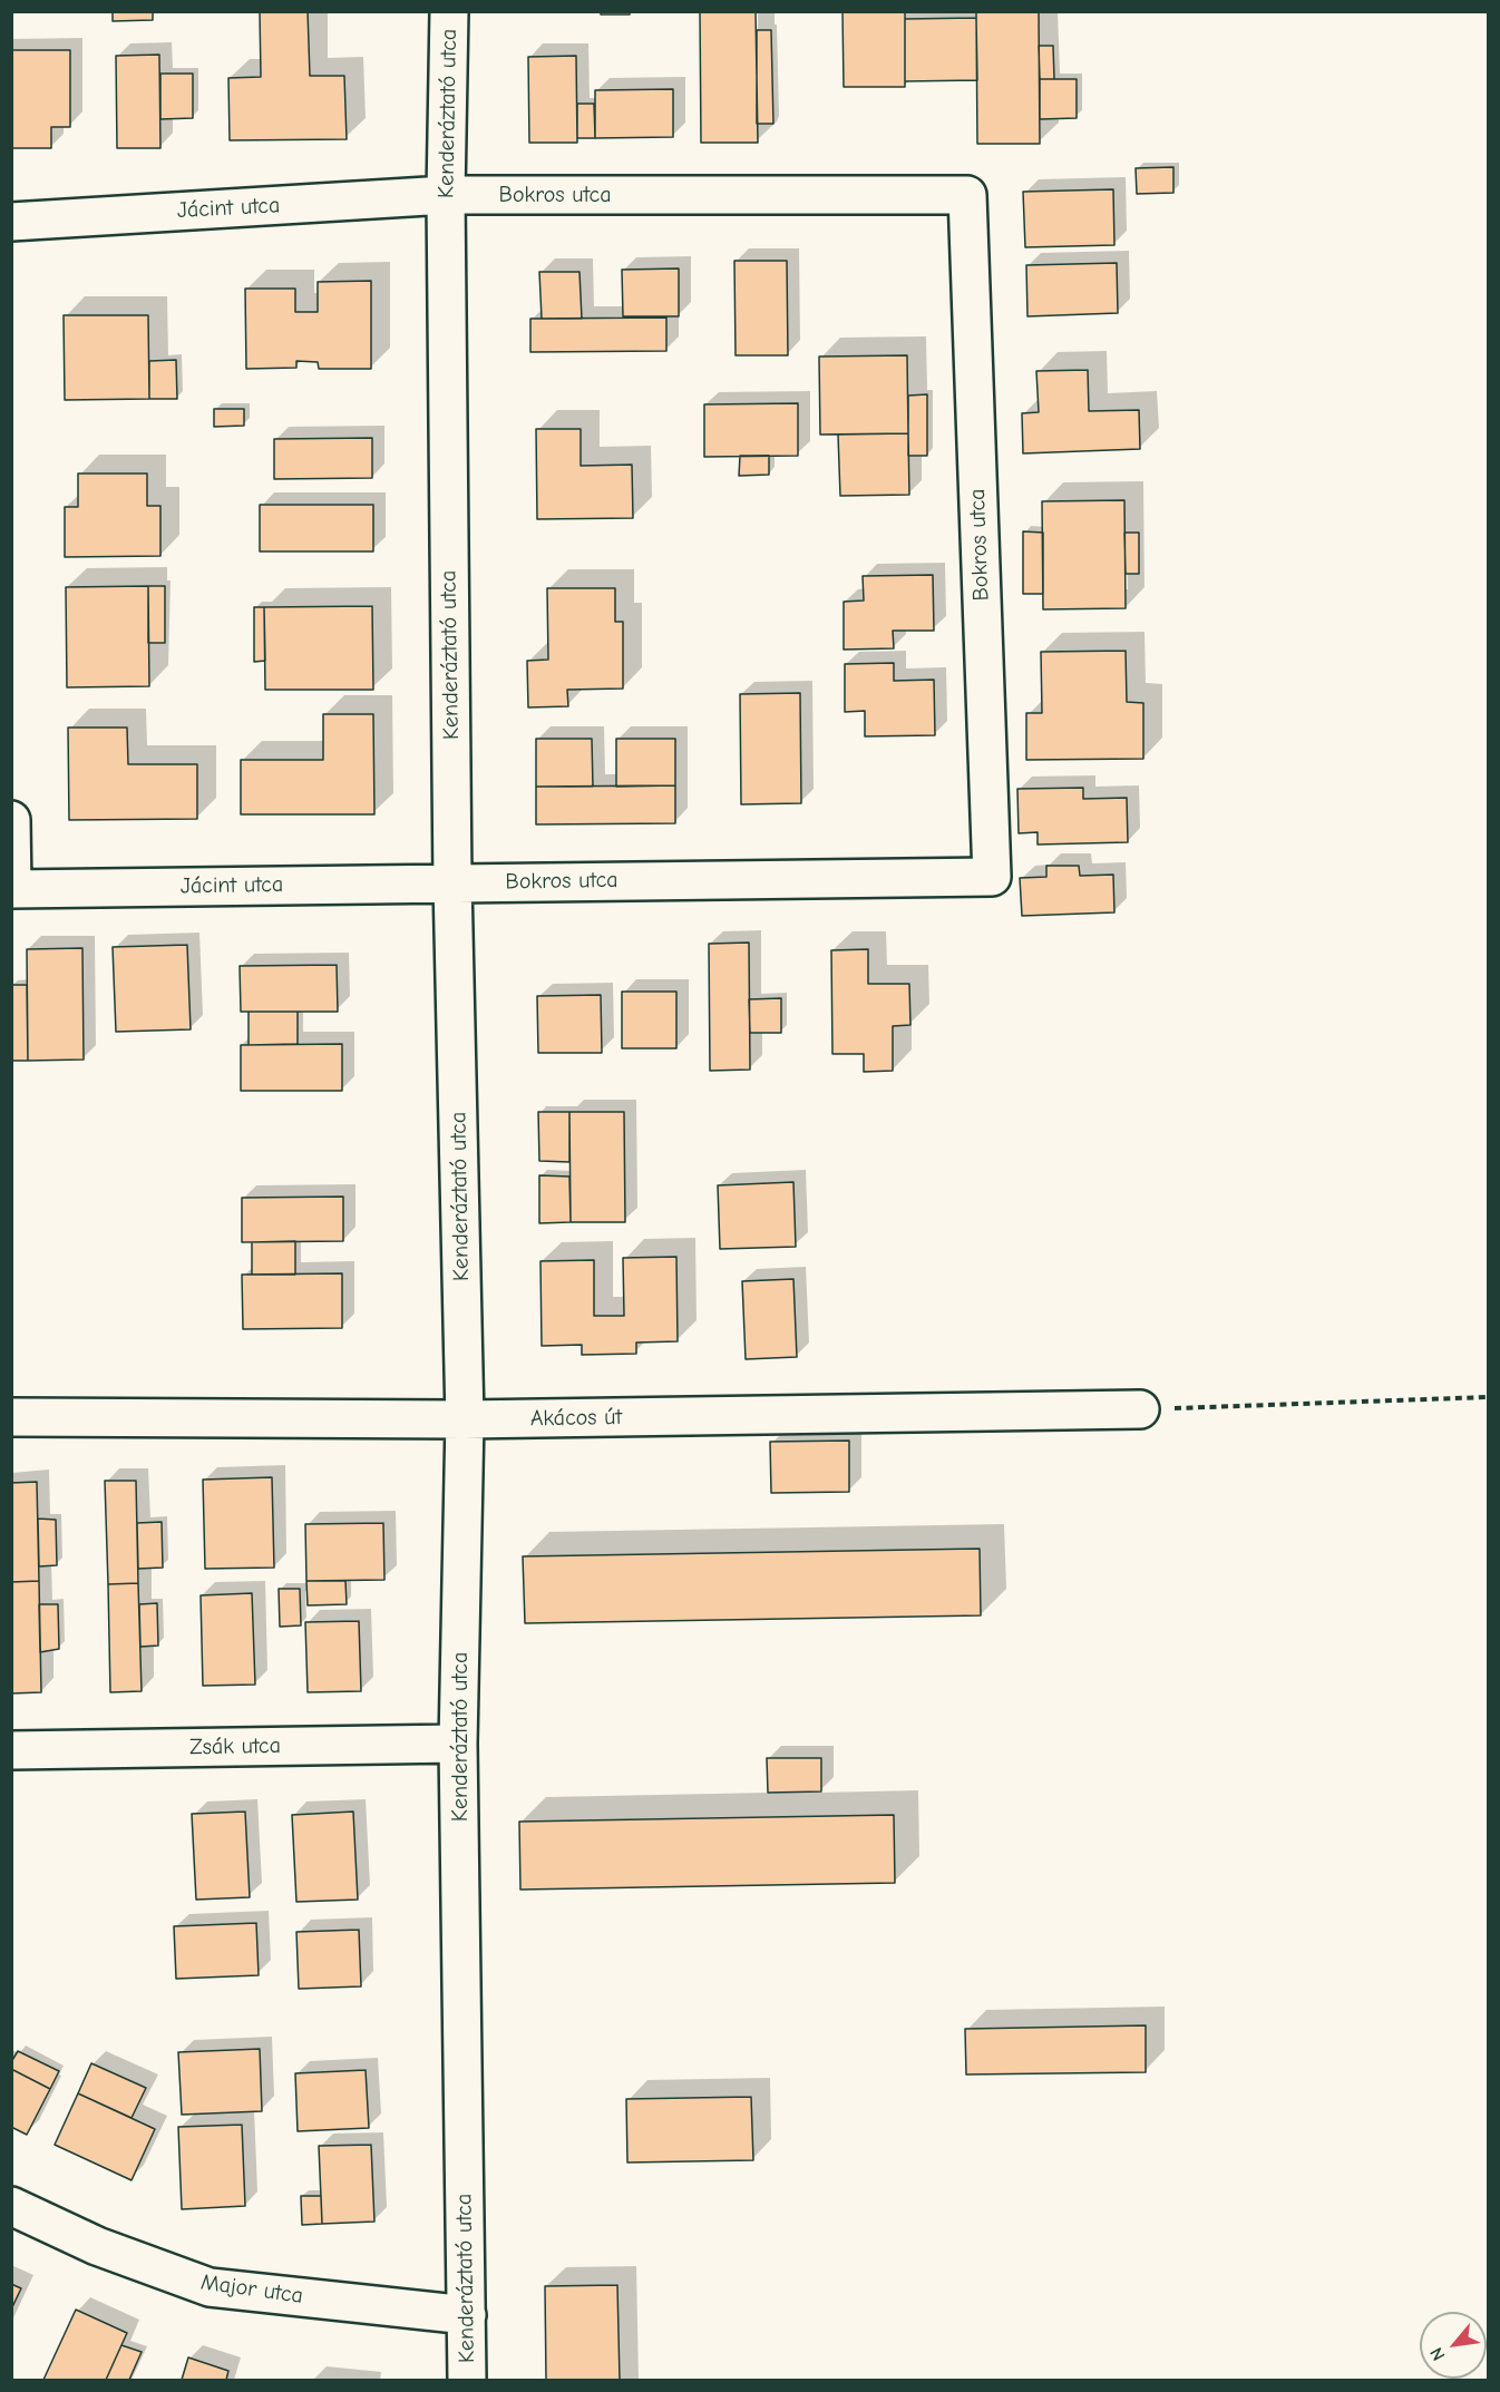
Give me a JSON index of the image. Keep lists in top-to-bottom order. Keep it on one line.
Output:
{"streets":{"street":["Kenderáztató utca","Bokros utca","Jácint utca","Akácos út","Zsák utca","Major utca"]},"crossings":[["Kenderáztató utca","Bokros utca"],["Kenderáztató utca","Jácint utca"],["Kenderáztató utca","Akácos út"],["Kenderáztató utca","Zsák utca"],["Kenderáztató utca","Major utca"],["Bokros utca","Jácint utca"]],"north":"bottom left"}
